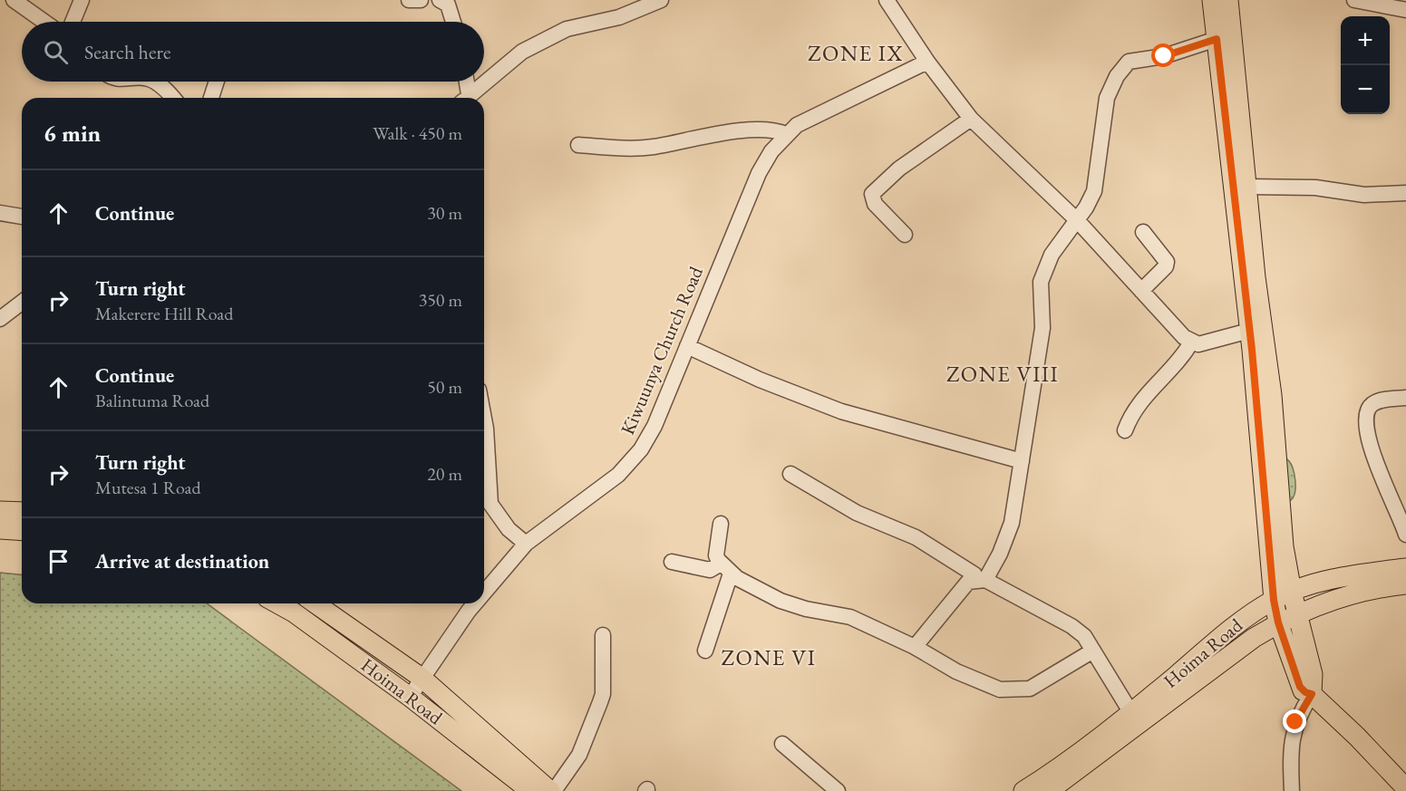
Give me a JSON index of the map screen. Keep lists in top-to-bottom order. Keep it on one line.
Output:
{"streets":{"main road":["Hoima Road"],"street":["Kiwuunya Church Road"]},"crossings":[["Kiwuunya Church Road","Hoima Road"]],"districts":["ZONE IX","ZONE VIII","ZONE VI"],"page":{"map_buttons":["+","−"],"search":"Search here","heading":["6 min","Walk · 450 m"],"list":[["Continue","30 m"],["Turn right","Makerere Hill Road","350 m"],["Continue","Balintuma Road","50 m"],["Turn right","Mutesa 1 Road","20 m"],"Arrive at destination"]}}
